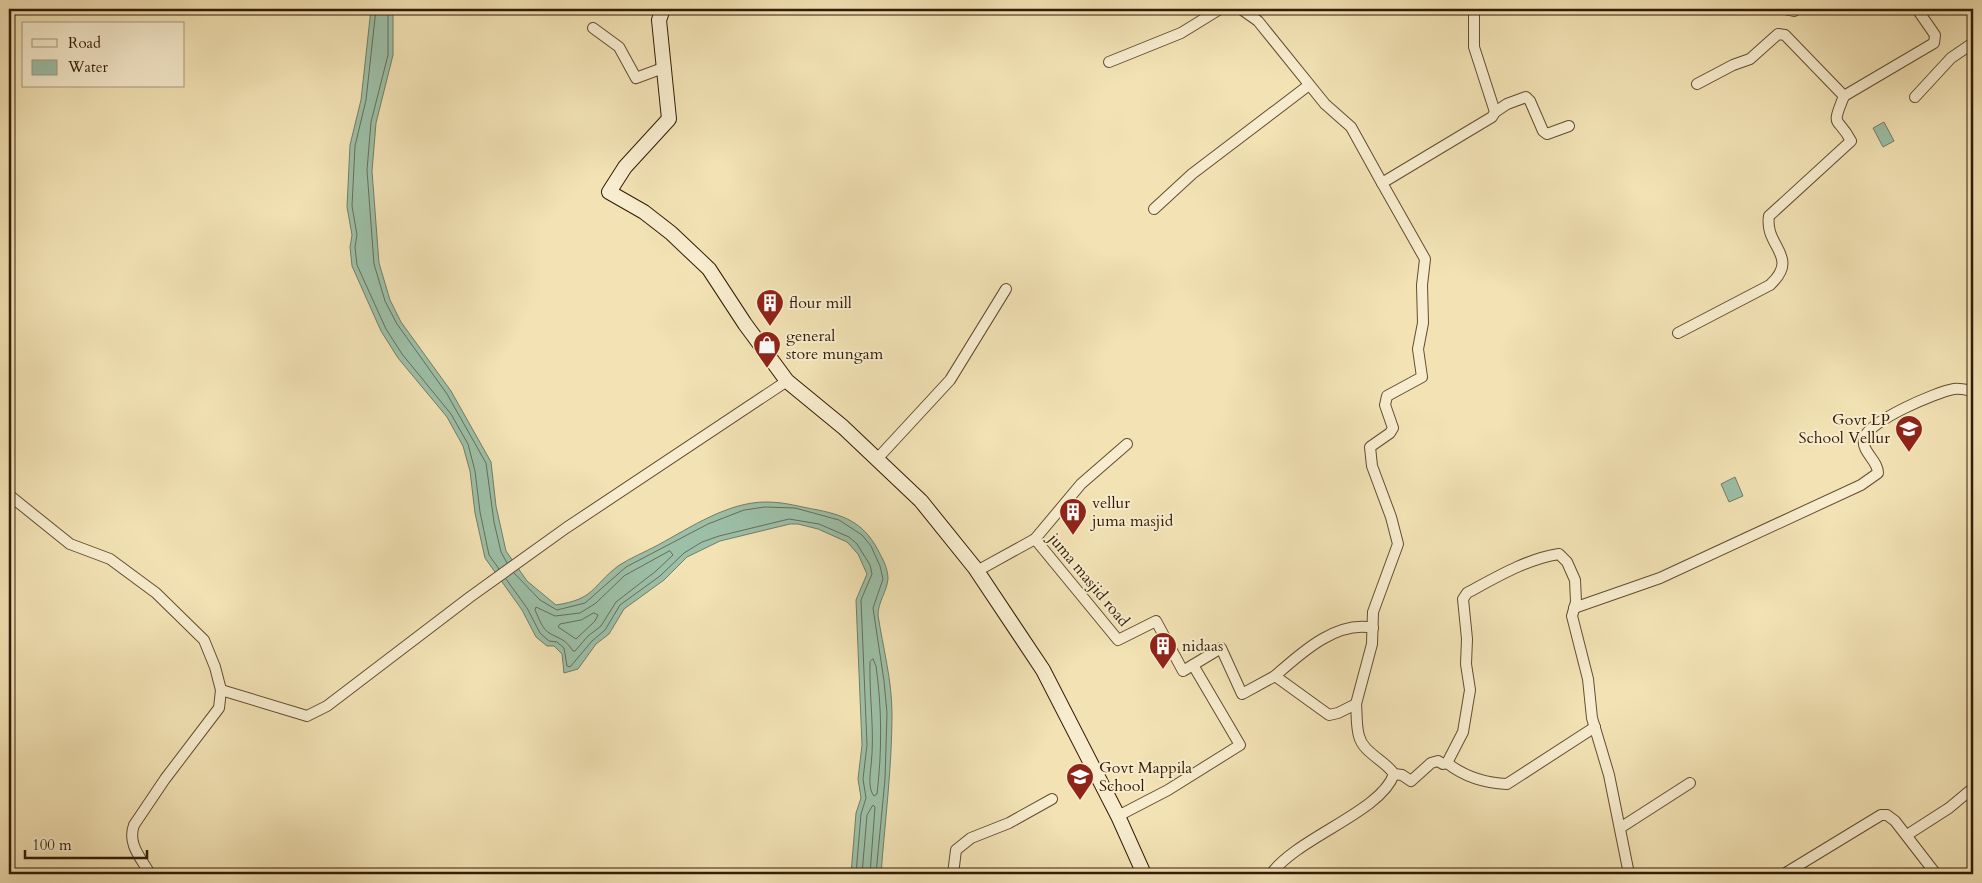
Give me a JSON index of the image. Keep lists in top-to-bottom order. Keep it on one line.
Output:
{"streets":{"street":["juma masjid road"]},"places":{"building":["flour mill","vellur juma masjid","nidaas"],"shop":["general store mungam"],"school or university":["Govt LP School Vellur","Govt Mappila School"]},"legend":["Road","Water"],"scale_bar":"100 m"}
